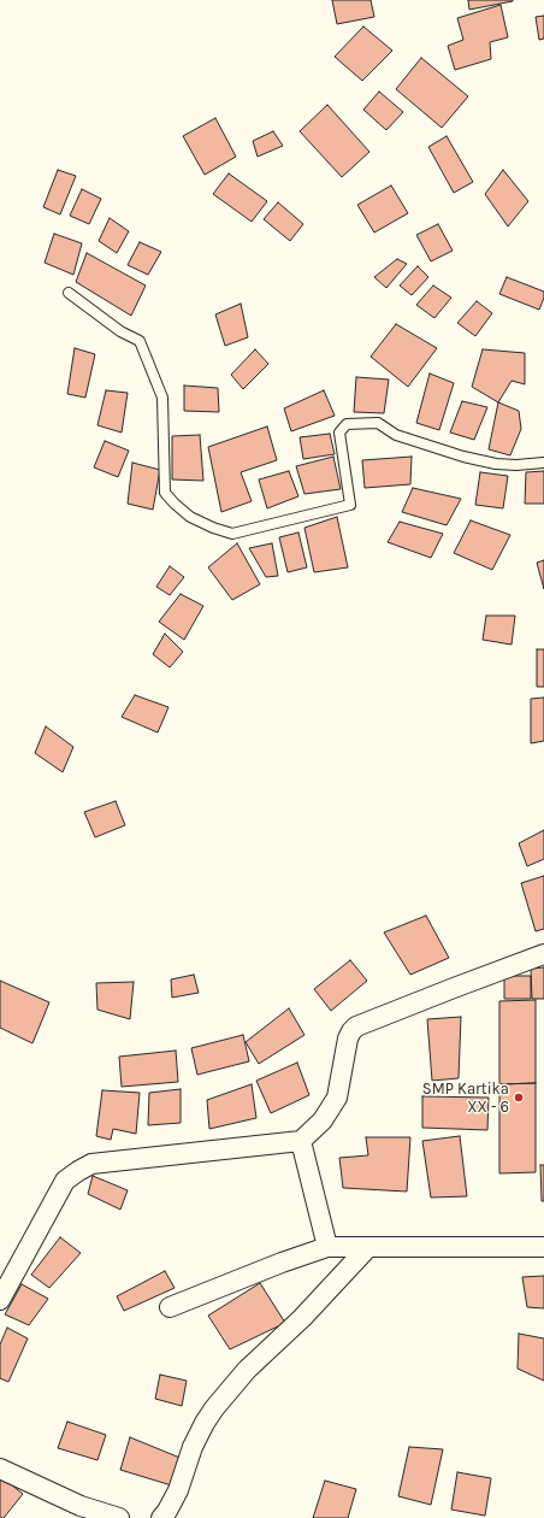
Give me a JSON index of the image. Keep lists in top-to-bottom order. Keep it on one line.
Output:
{"places":["SMP Kartika XX - 6"]}
